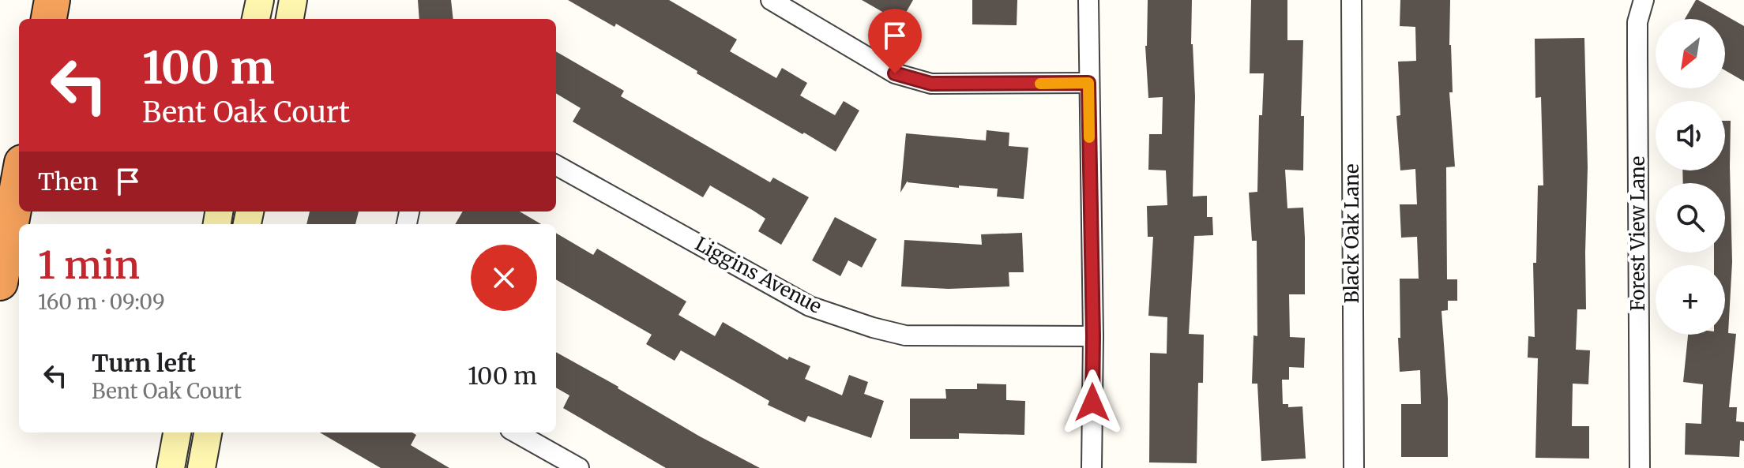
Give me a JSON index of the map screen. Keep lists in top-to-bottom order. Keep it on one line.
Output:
{"streets":{"street":["Black Oak Lane","Forest View Lane","Liggins Avenue"]},"north":"bottom left","page":{"map_buttons":"+","turn":["100 m","Bent Oak Court"],"then":"Then","heading":["1 min","160 m · 09:09"],"list":[{"name":"Turn left","note":"Bent Oak Court","value":"100 m"}]}}
